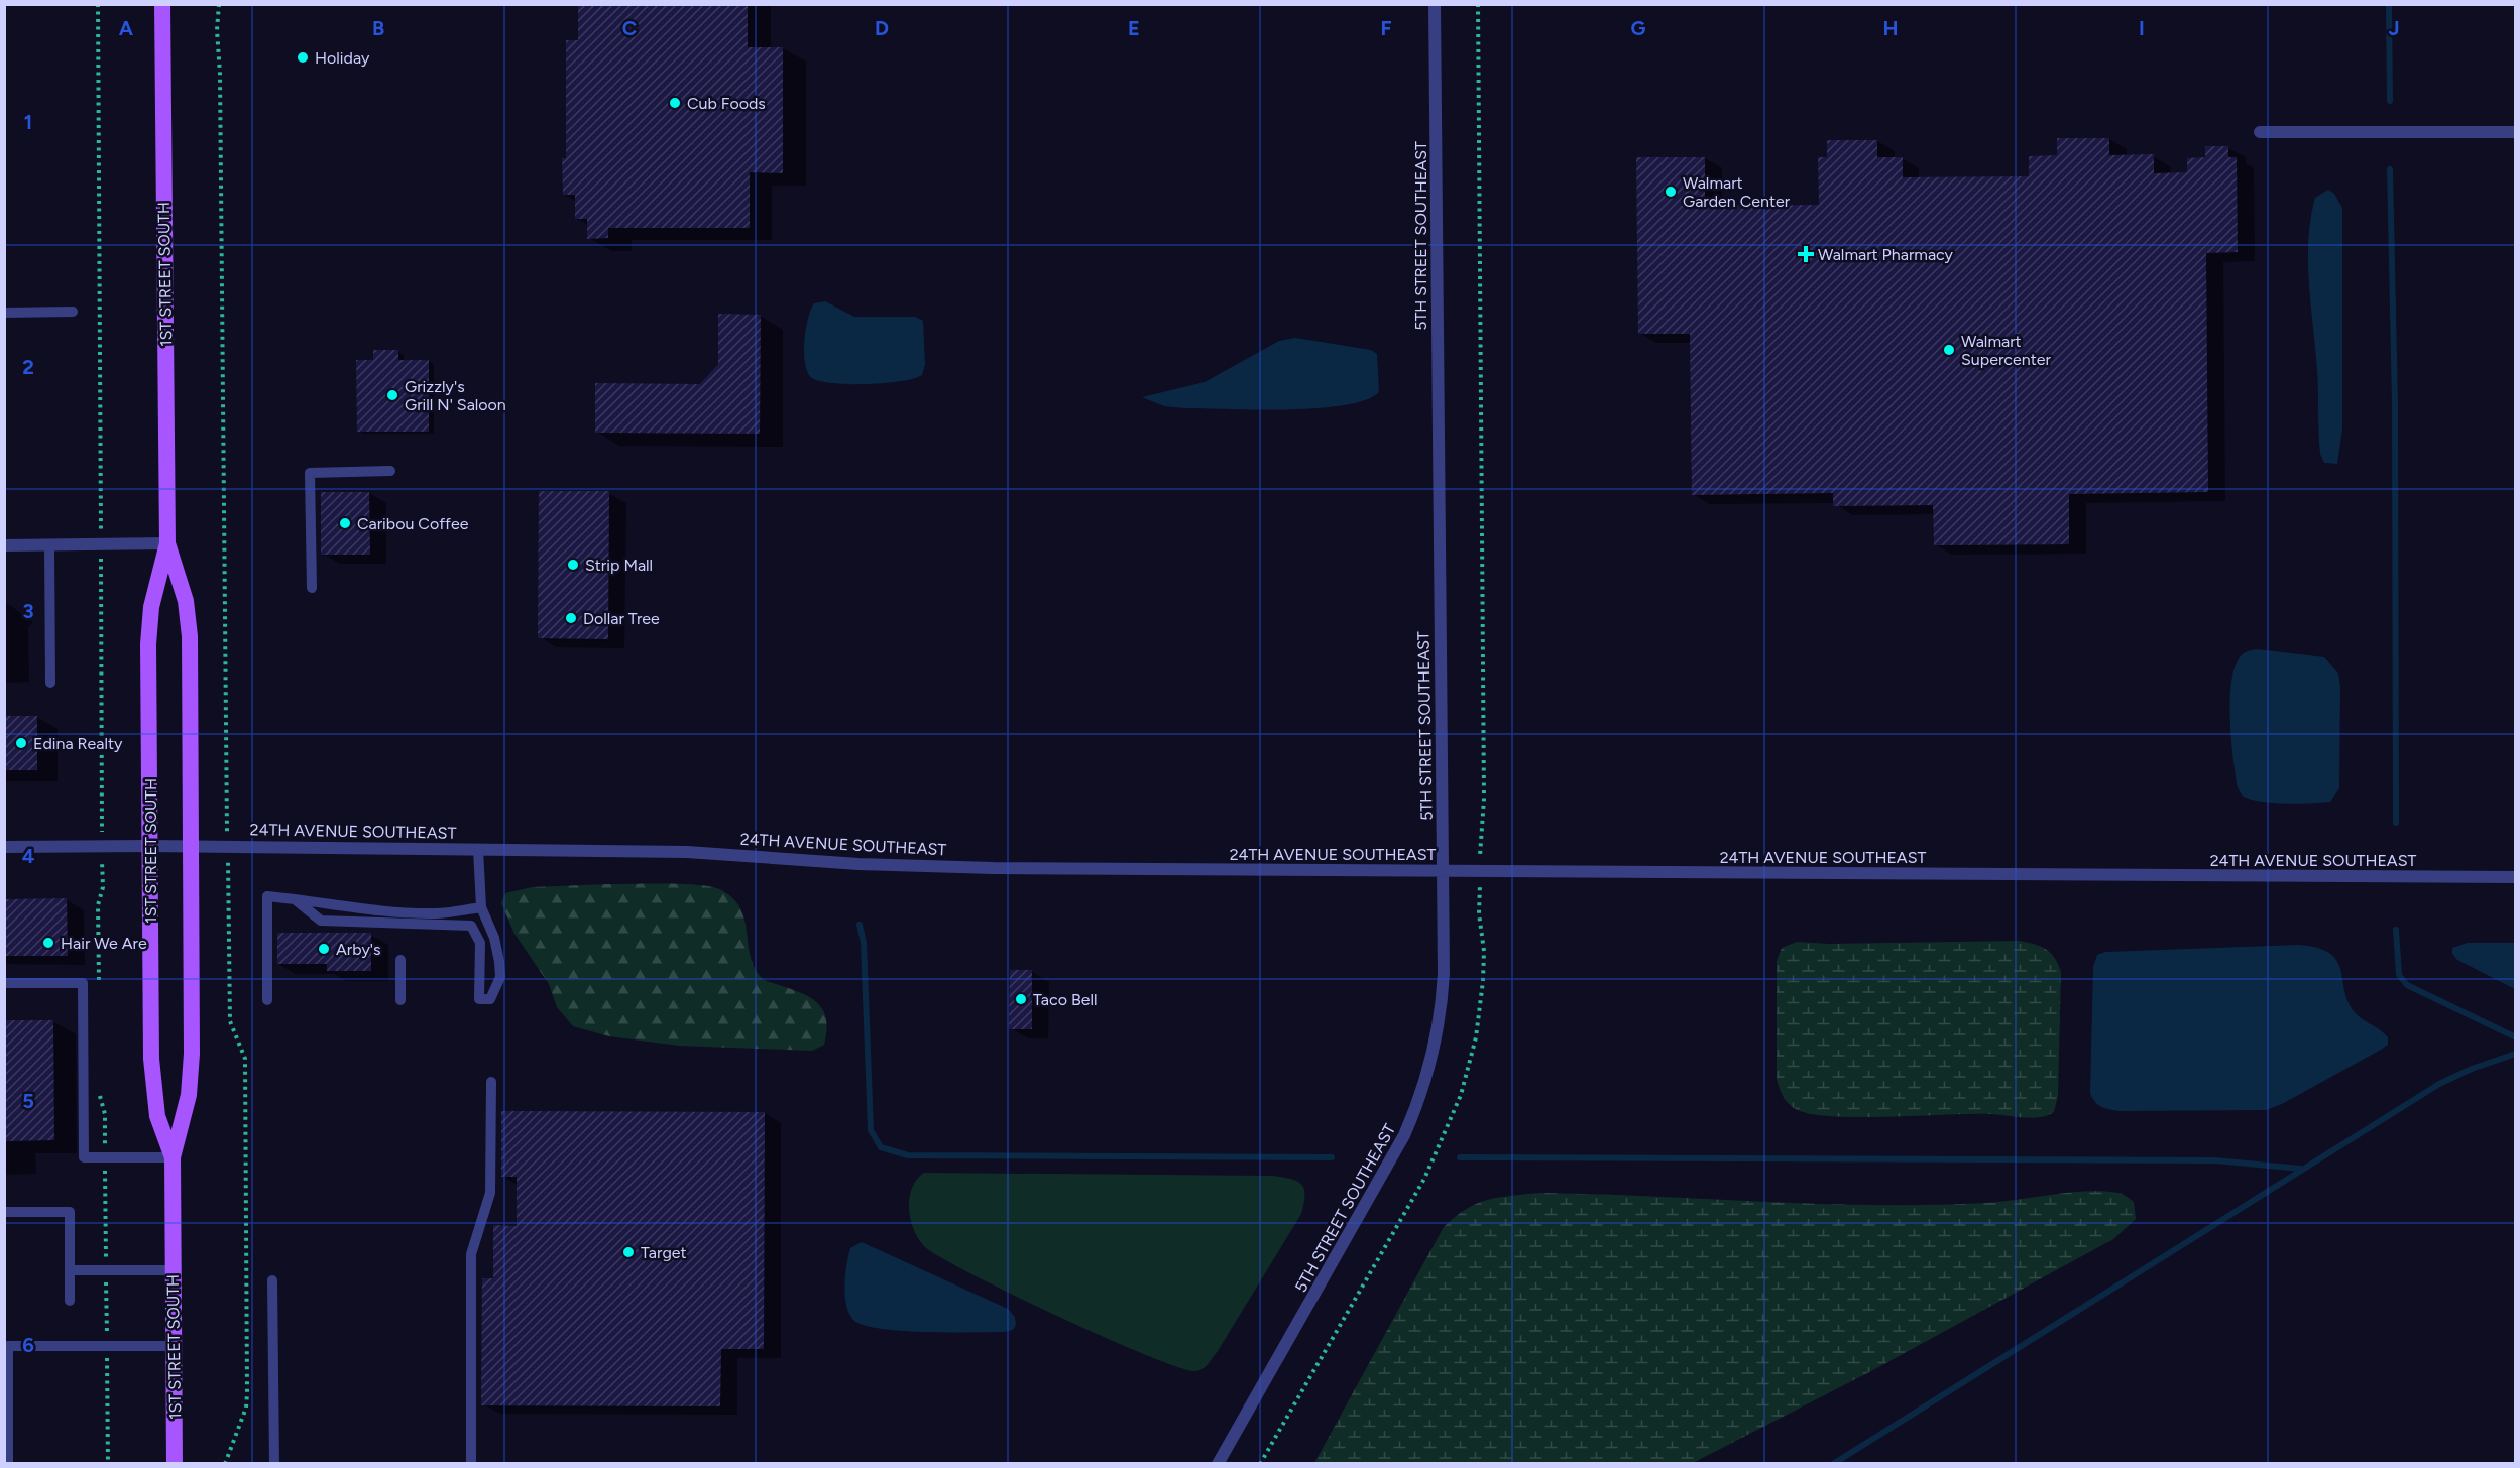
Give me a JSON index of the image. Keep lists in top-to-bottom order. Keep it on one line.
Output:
{"streets":{"main road":["1ST STREET SOUTH"],"street":["5TH STREET SOUTHEAST","24TH AVENUE SOUTHEAST"]},"crossings":[["5TH STREET SOUTHEAST","24TH AVENUE SOUTHEAST"],["1ST STREET SOUTH","24TH AVENUE SOUTHEAST"]],"places":{"other":["Holiday","Cub Foods","Walmart Garden Center","Walmart Supercenter","Grizzly's Grill N' Saloon","Caribou Coffee","Strip Mall","Dollar Tree","Edina Realty","Hair We Are","Arby's","Taco Bell","Target"],"health":["Walmart Pharmacy"]},"grid":{"columns":["A","B","C","D","E","F","G","H","I","J"],"rows":["1","2","3","4","5","6"]}}
